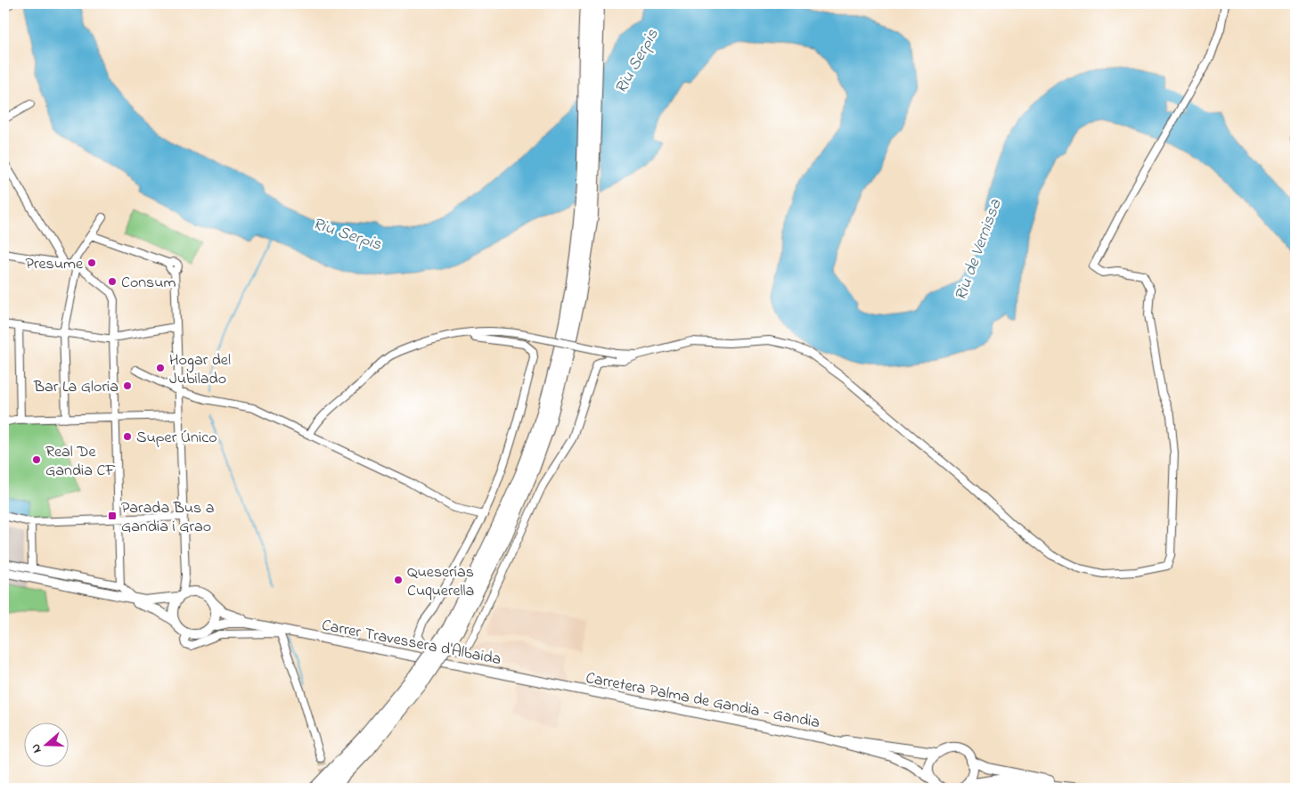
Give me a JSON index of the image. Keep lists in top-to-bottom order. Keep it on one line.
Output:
{"streets":{"main road":["Carrer Travessera d'Albaida","Carretera Palma de Gandia - Gandia"]},"crossings":[["Carrer Travessera d'Albaida","Carretera Palma de Gandia - Gandia"]],"water":["Riu Serpis","Riu de Vernissa"],"places":{"other":["Presume","Consum","Hogar del Jubilado","Bar La Gloria","Super Único","Real De Gandia CF","Queserías Cuquerella"],"transit":["Parada Bus a Gandia i Grao"]},"north":"left"}
